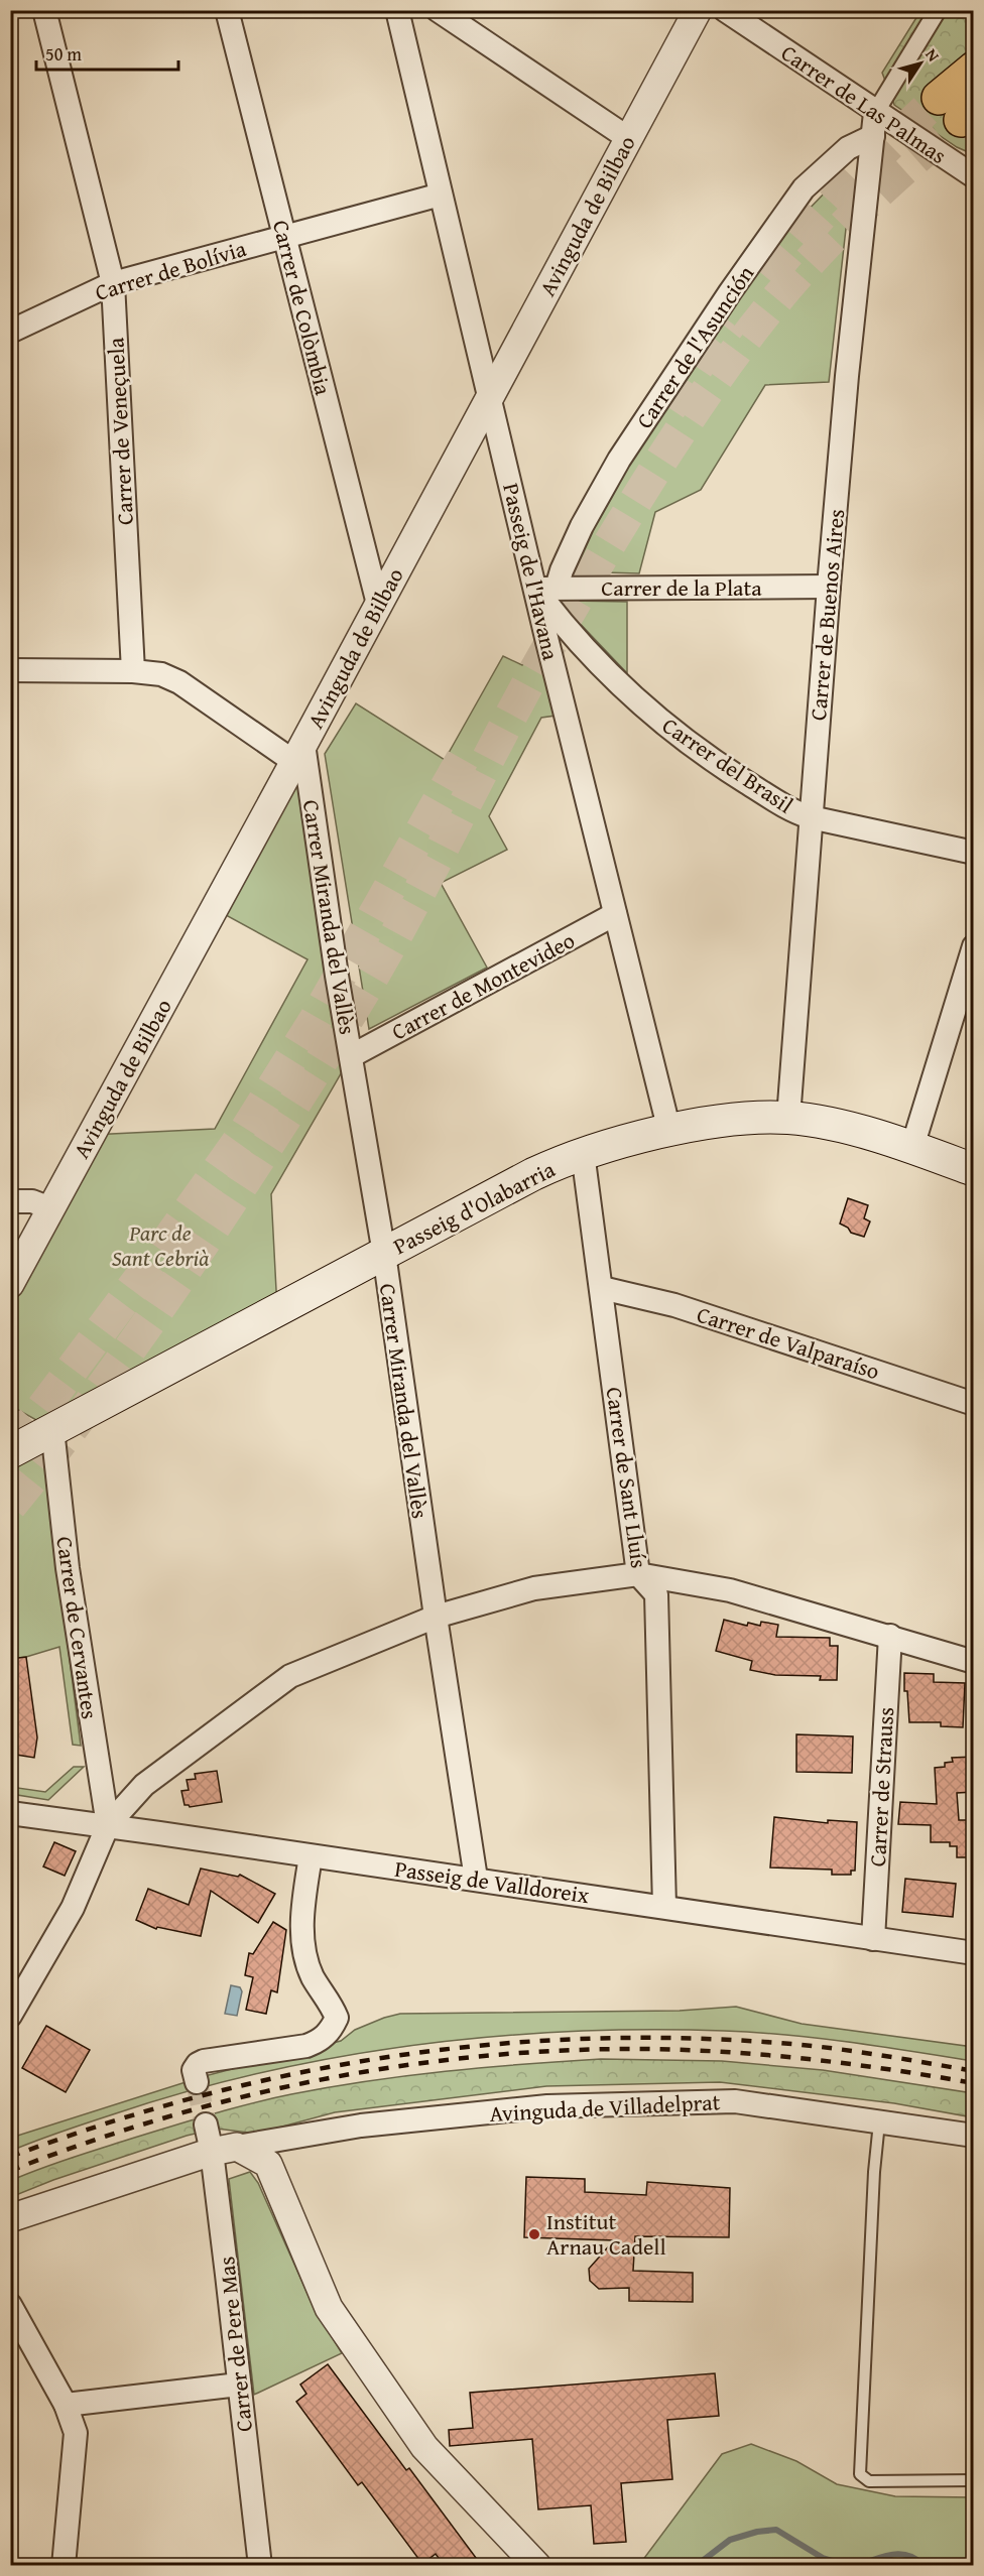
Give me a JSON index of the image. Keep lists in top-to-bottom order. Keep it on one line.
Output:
{"streets":{"main road":["Passeig d'Olabarria"],"street":["Carrer de Las Palmas","Avinguda de Bilbao","Carrer de Bolívia","Carrer de Colòmbia","Carrer de l'Asunción","Carrer de Veneçuela","Passeig de l'Havana","Carrer de la Plata","Carrer de Buenos Aires","Carrer del Brasil","Carrer Miranda del Vallès","Carrer de Montevideo","Carrer de Valparaíso","Carrer de Sant Lluís","Carrer de Cervantes","Carrer de Strauss","Passeig de Valldoreix","Avinguda de Villadelprat","Carrer de Pere Mas"]},"crossings":[["Carrer de Las Palmas","Carrer de Buenos Aires"],["Avinguda de Bilbao","Carrer de Colòmbia"],["Avinguda de Bilbao","Passeig de l'Havana"],["Avinguda de Bilbao","Carrer Miranda del Vallès"],["Carrer de Bolívia","Carrer de Colòmbia"],["Carrer de Bolívia","Carrer de Veneçuela"],["Carrer de Bolívia","Passeig de l'Havana"],["Carrer de l'Asunción","Passeig de l'Havana"],["Carrer de l'Asunción","Carrer de la Plata"],["Carrer de l'Asunción","Carrer de Buenos Aires"],["Carrer de l'Asunción","Carrer del Brasil"],["Passeig de l'Havana","Carrer de la Plata"],["Passeig de l'Havana","Carrer del Brasil"],["Passeig de l'Havana","Carrer de Montevideo"],["Passeig de l'Havana","Passeig d'Olabarria"],["Carrer de la Plata","Carrer de Buenos Aires"],["Carrer de la Plata","Carrer del Brasil"],["Carrer de Buenos Aires","Carrer del Brasil"],["Carrer de Buenos Aires","Passeig d'Olabarria"],["Carrer Miranda del Vallès","Carrer de Montevideo"],["Carrer Miranda del Vallès","Passeig d'Olabarria"],["Carrer Miranda del Vallès","Passeig de Valldoreix"],["Passeig d'Olabarria","Carrer de Sant Lluís"],["Passeig d'Olabarria","Carrer de Cervantes"],["Carrer de Valparaíso","Carrer de Sant Lluís"],["Carrer de Sant Lluís","Passeig de Valldoreix"],["Carrer de Cervantes","Passeig de Valldoreix"],["Carrer de Strauss","Passeig de Valldoreix"],["Avinguda de Villadelprat","Carrer de Pere Mas"]],"parks":["Parc de Sant Cebrià"],"places":["Institut Arnau Cadell"],"scale_bar":"50 m","north":"top right"}
